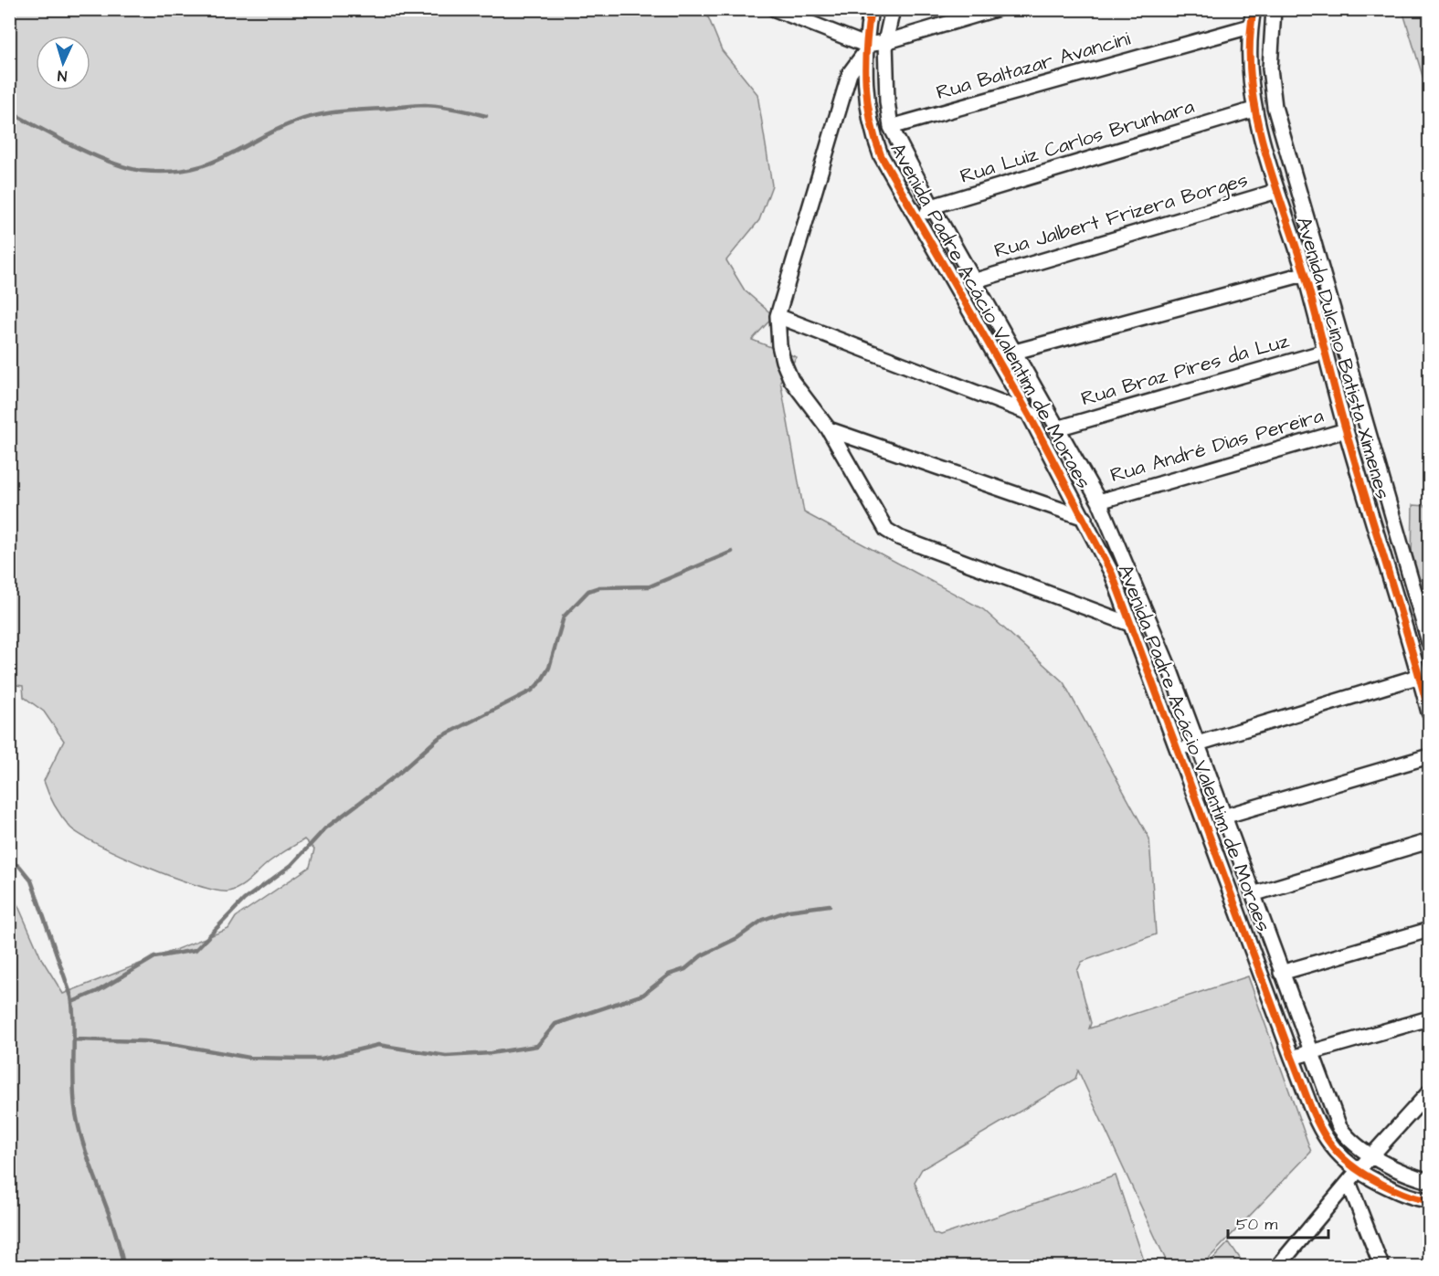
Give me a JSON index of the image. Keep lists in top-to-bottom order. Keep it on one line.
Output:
{"streets":{"street":["Rua Baltazar Avancini","Rua Luiz Carlos Brunhara","Rua Jalbert Frizera Borges","Avenida Padre Acácio Valentim de Moraes","Avenida Dulcino Batista Ximenes","Rua Braz Pires da Luz","Rua André Dias Pereira"]},"crossings":[["Rua Baltazar Avancini","Avenida Padre Acácio Valentim de Moraes"],["Rua Baltazar Avancini","Avenida Dulcino Batista Ximenes"],["Rua Luiz Carlos Brunhara","Avenida Padre Acácio Valentim de Moraes"],["Rua Luiz Carlos Brunhara","Avenida Dulcino Batista Ximenes"],["Rua Jalbert Frizera Borges","Avenida Padre Acácio Valentim de Moraes"],["Rua Jalbert Frizera Borges","Avenida Dulcino Batista Ximenes"],["Avenida Padre Acácio Valentim de Moraes","Rua Braz Pires da Luz"],["Avenida Padre Acácio Valentim de Moraes","Rua André Dias Pereira"],["Avenida Dulcino Batista Ximenes","Rua Braz Pires da Luz"],["Avenida Dulcino Batista Ximenes","Rua André Dias Pereira"]],"scale_bar":"50 m","north":"bottom"}
